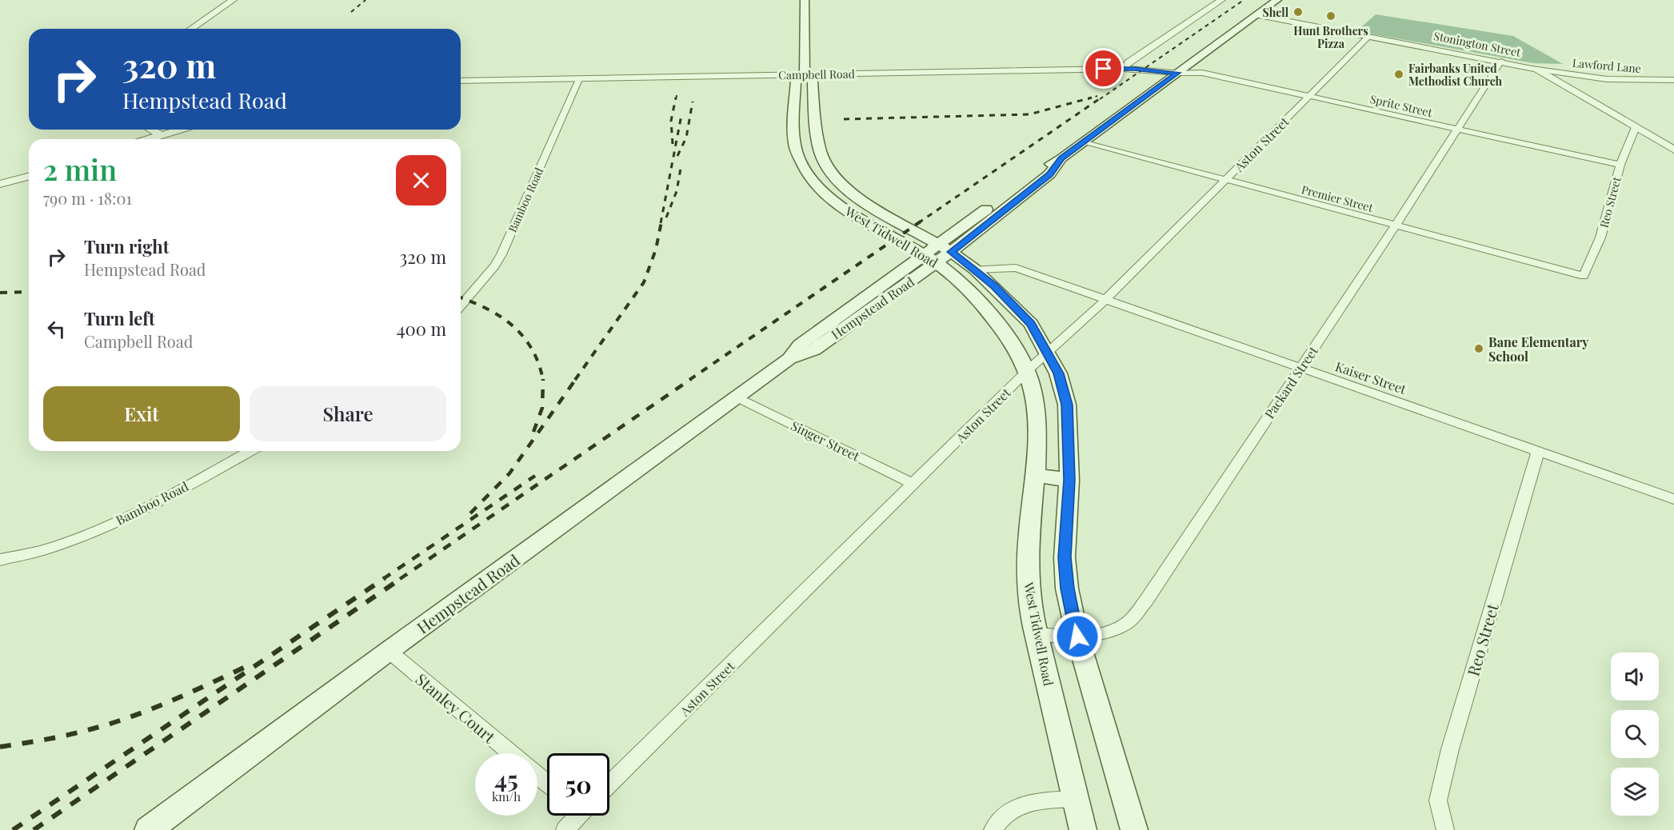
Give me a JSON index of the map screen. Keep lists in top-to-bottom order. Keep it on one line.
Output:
{"streets":{"main road":["West Tidwell Road","Hempstead Road"],"street":["Stonington Street","Lawford Lane","Campbell Road","Sprite Street","Aston Street","Premier Street","Bamboo Road","Reo Street","Kaiser Street","Packard Street","Singer Street","Stanley Court"]},"crossings":[["Stonington Street","Lawford Lane"],["Stonington Street","Aston Street"],["Stonington Street","Reo Street"],["Stonington Street","Hempstead Road"],["Stonington Street","Packard Street"],["Campbell Road","Sprite Street"],["Campbell Road","Bamboo Road"],["Campbell Road","West Tidwell Road"],["Campbell Road","Hempstead Road"],["Sprite Street","Aston Street"],["Sprite Street","Reo Street"],["Sprite Street","Hempstead Road"],["Sprite Street","Packard Street"],["Aston Street","Premier Street"],["Aston Street","West Tidwell Road"],["Aston Street","Kaiser Street"],["Aston Street","Singer Street"],["Premier Street","Reo Street"],["Premier Street","Hempstead Road"],["Premier Street","Packard Street"],["Reo Street","Kaiser Street"],["West Tidwell Road","Hempstead Road"],["West Tidwell Road","Kaiser Street"],["West Tidwell Road","Packard Street"],["Hempstead Road","Singer Street"],["Hempstead Road","Stanley Court"],["Kaiser Street","Packard Street"]],"places":["Shell","Hunt Brothers Pizza","Fairbanks United Methodist Church","Bane Elementary School"],"page":{"turn":["320 m","Hempstead Road"],"heading":["2 min","790 m · 18:01"],"list":[{"name":"Turn right","note":"Hempstead Road","value":"320 m"},{"name":"Turn left","note":"Campbell Road","value":"400 m"}],"buttons":["Exit","Share"],"speed":"45 km/h","limit":"50"}}
